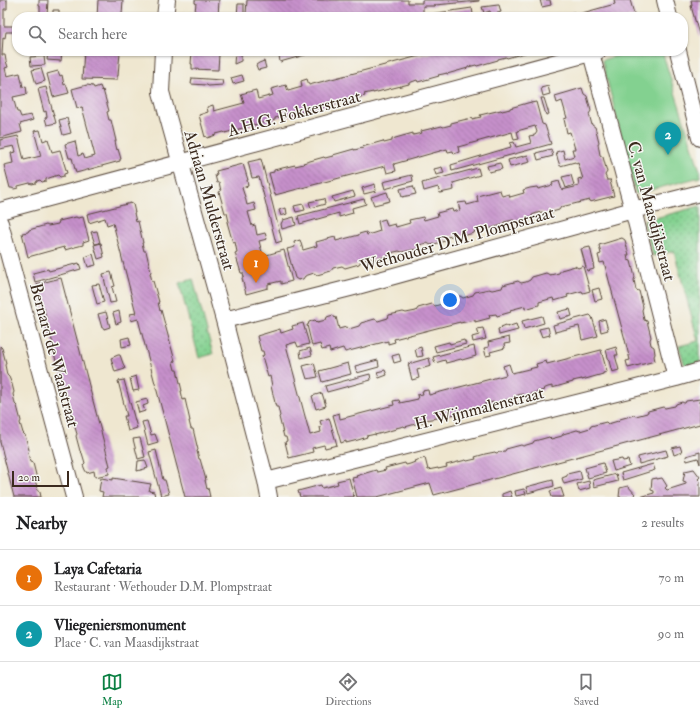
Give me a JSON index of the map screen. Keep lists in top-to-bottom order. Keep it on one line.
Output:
{"streets":{"street":["A.H.G. Fokkerstraat","Adriaan Mulderstraat","C. van Maasdijkstraat","Wethouder D.M. Plompstraat","Bernard de Waalstraat","H. Wijnmalenstraat"]},"crossings":[["A.H.G. Fokkerstraat","Adriaan Mulderstraat"],["Adriaan Mulderstraat","Wethouder D.M. Plompstraat"],["Adriaan Mulderstraat","H. Wijnmalenstraat"],["C. van Maasdijkstraat","Wethouder D.M. Plompstraat"],["C. van Maasdijkstraat","H. Wijnmalenstraat"]],"scale_bar":"20 m","page":{"search":"Search here","pins":["2","1"],"scale":"20 m","heading":["Nearby","2 results"],"list":[{"mark":"1","name":"Laya Cafetaria","note":"Restaurant · Wethouder D.M. Plompstraat","value":"70 m"},{"mark":"2","name":"Vliegeniersmonument","note":"Place · C. van Maasdijkstraat","value":"90 m"}],"nav":["Map","Directions","Saved"]}}
